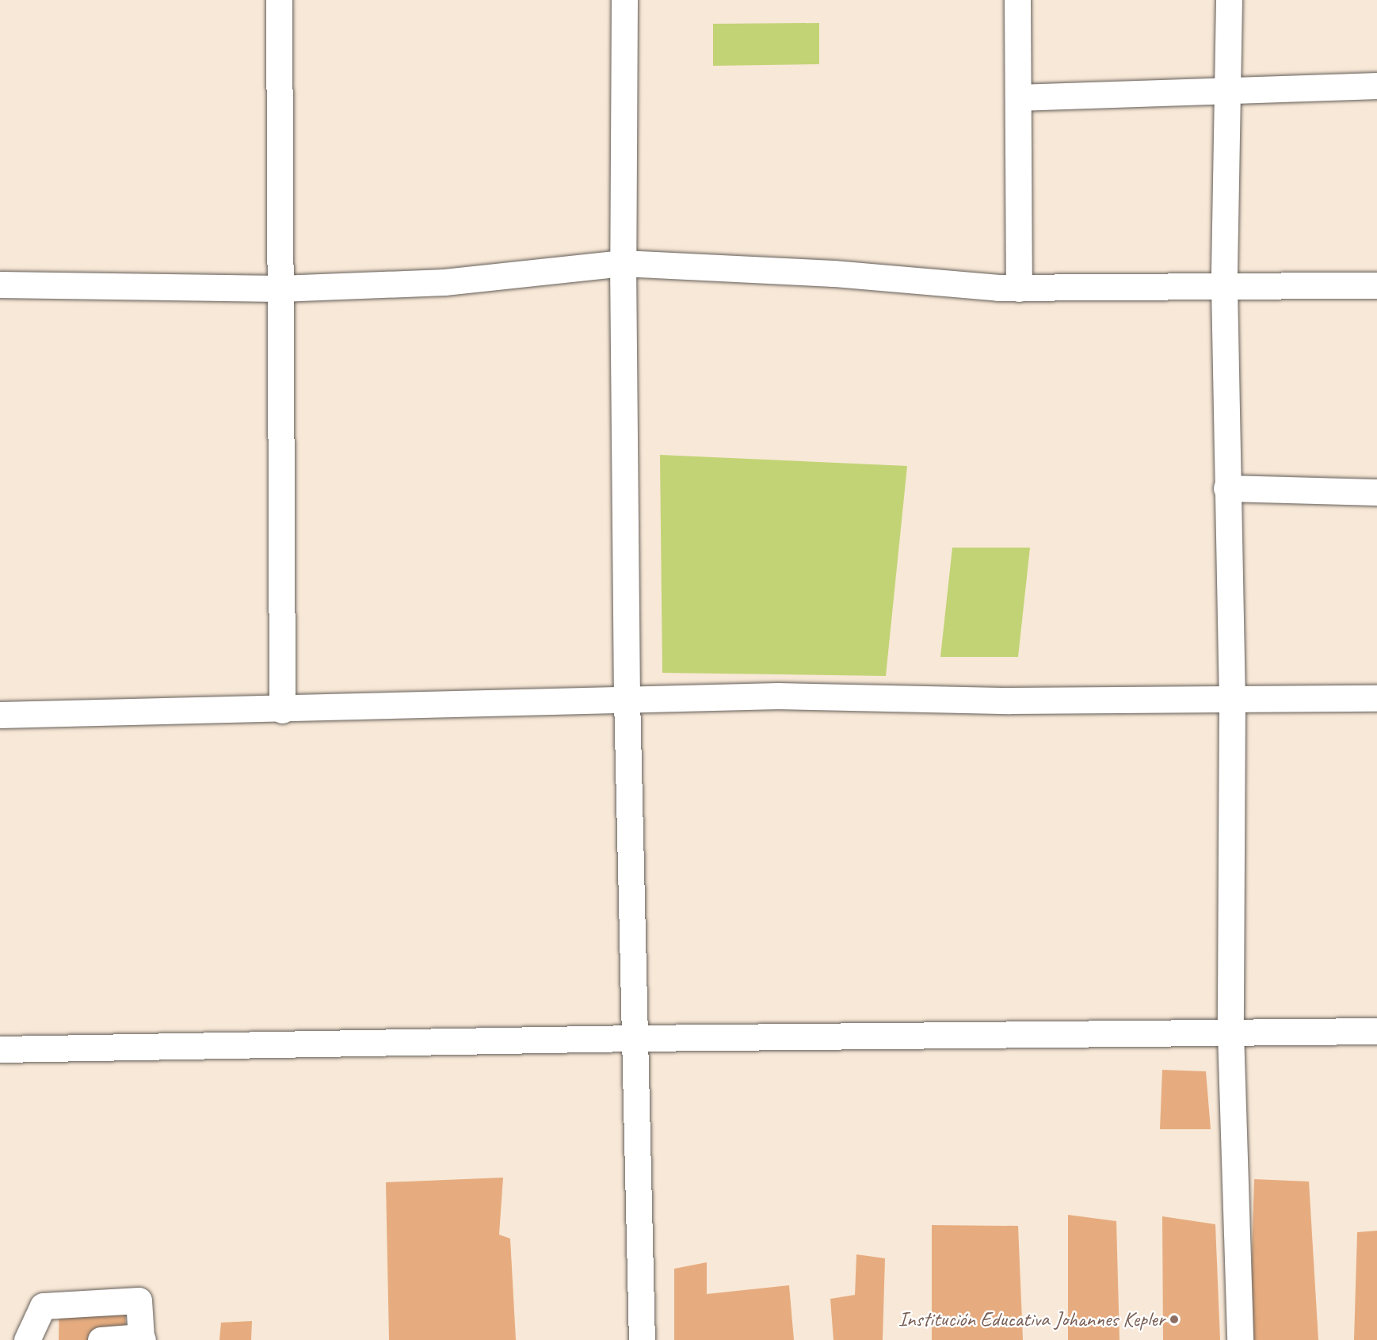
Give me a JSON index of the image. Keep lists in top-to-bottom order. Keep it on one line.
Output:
{"places":["Institución Educativa Johannes Kepler"]}
